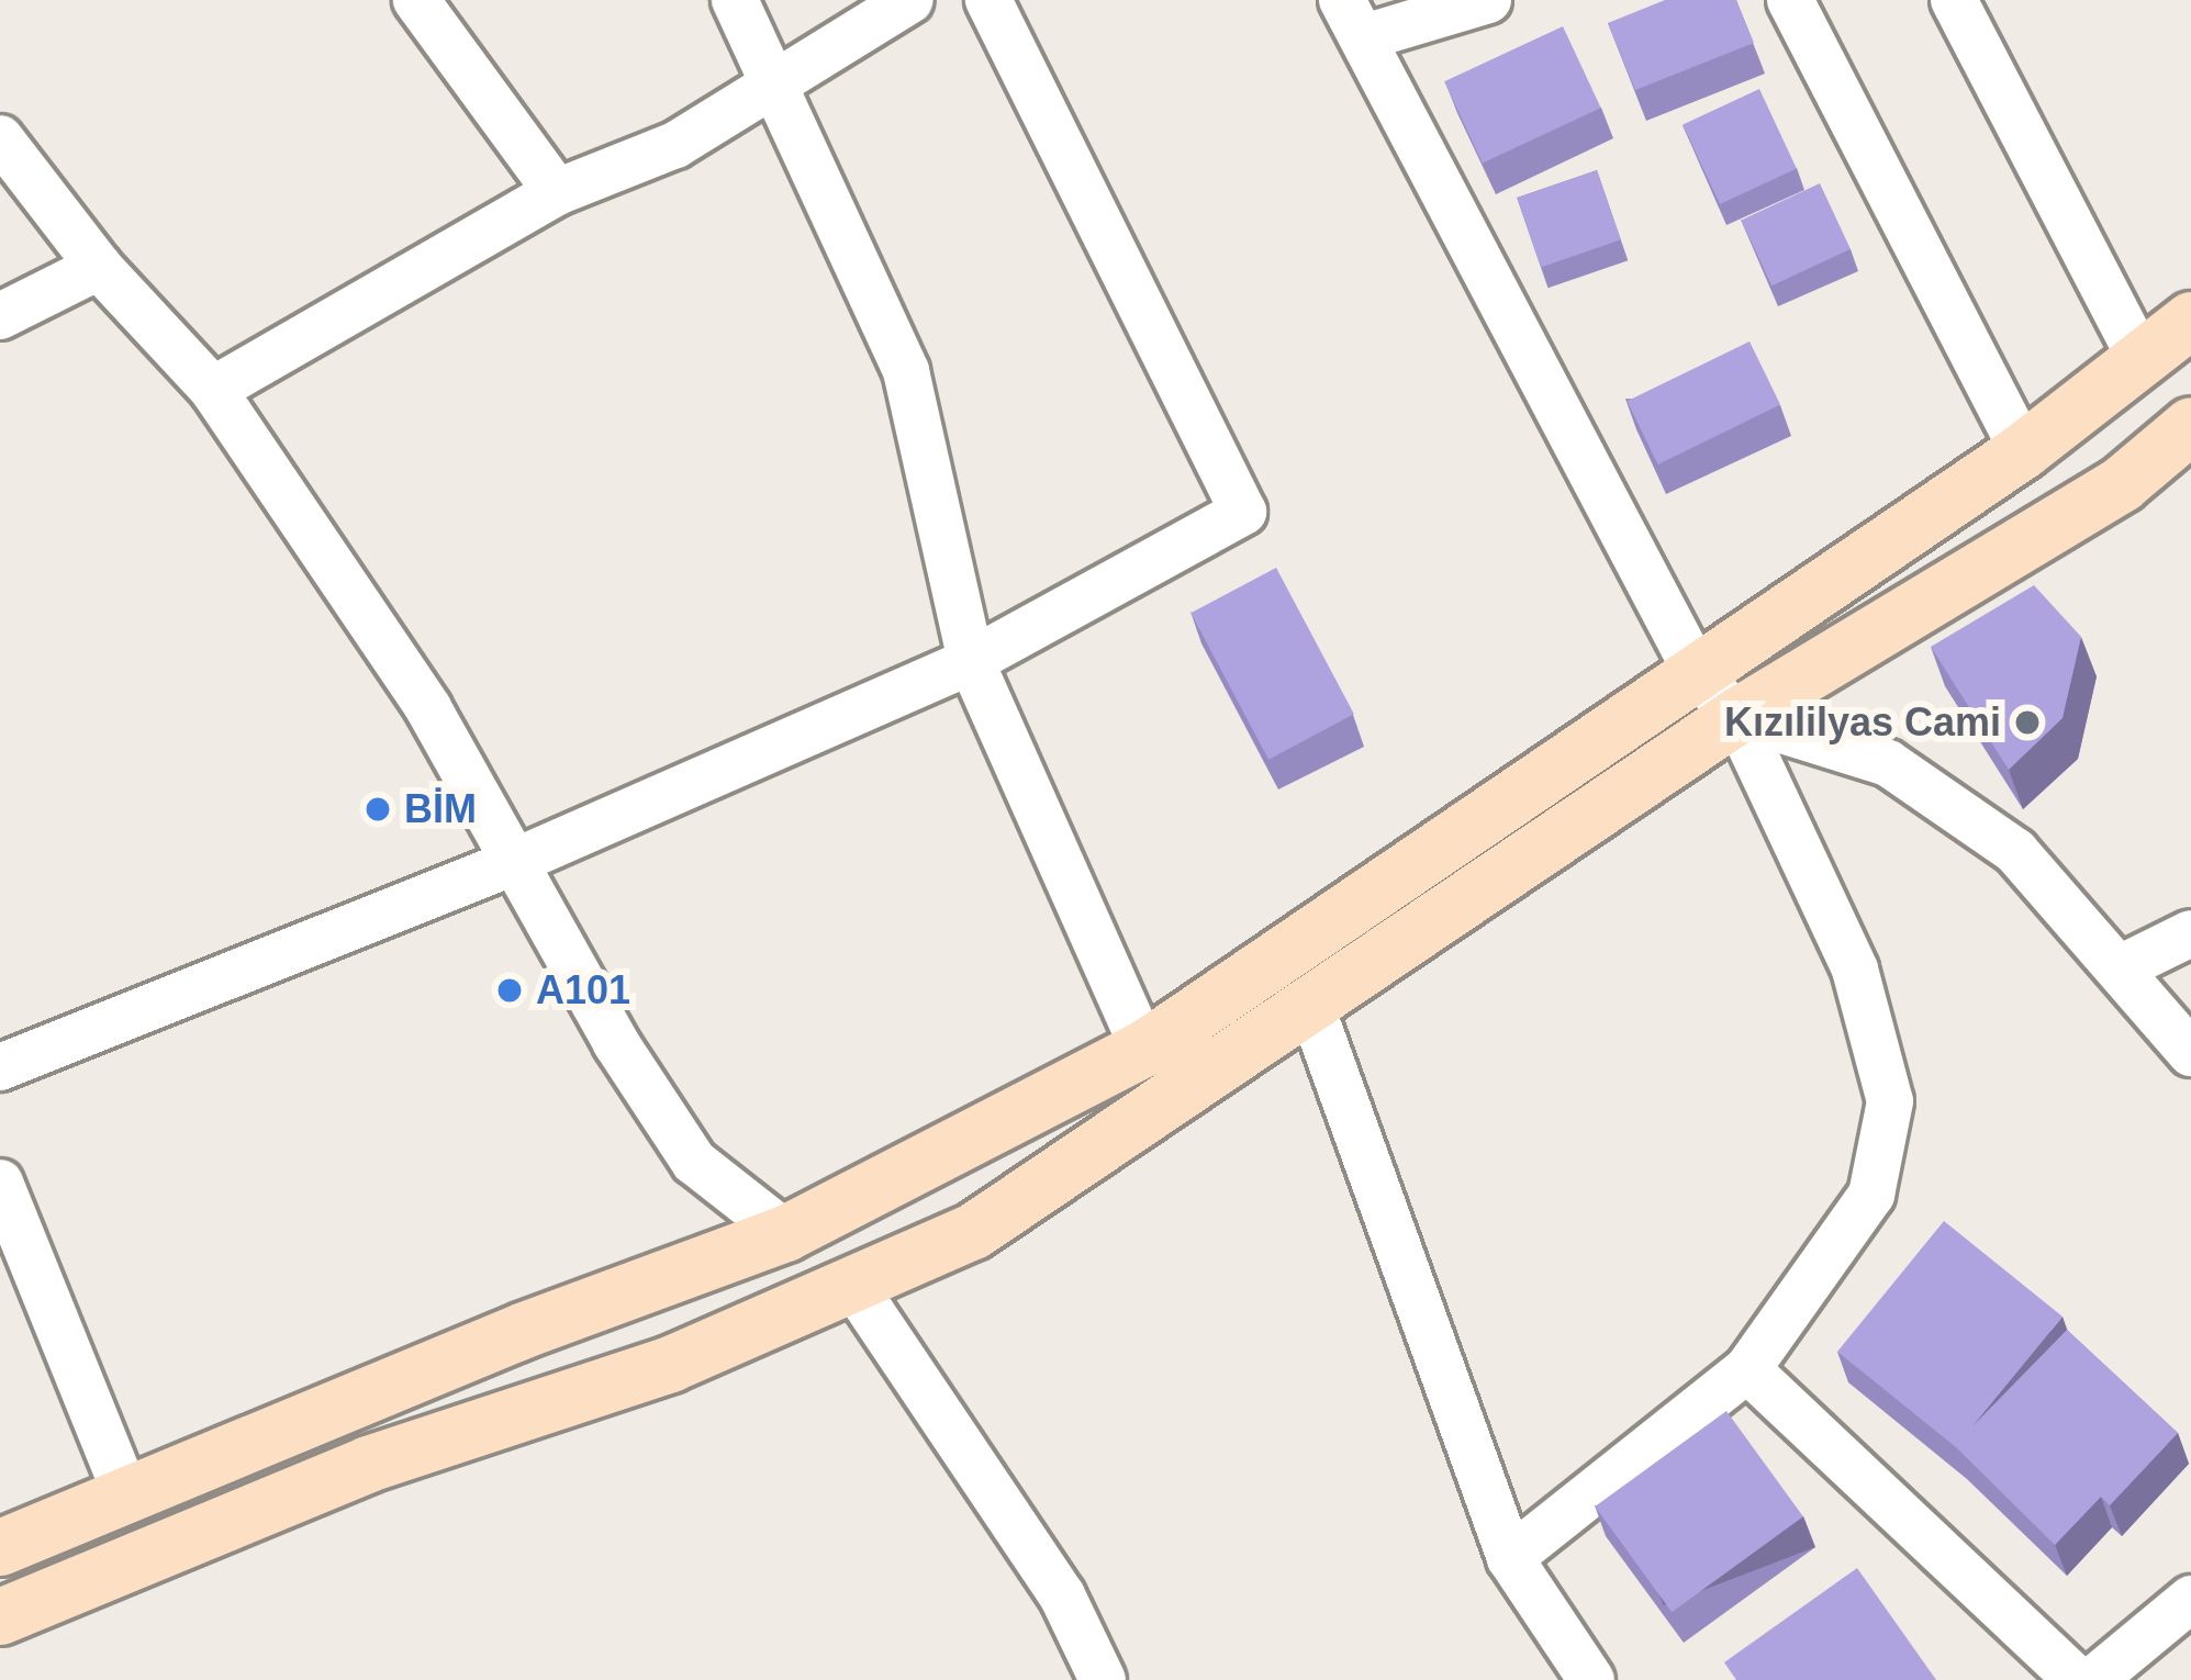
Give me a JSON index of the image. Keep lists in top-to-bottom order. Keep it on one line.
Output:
{"places":["Kızılilyas Cami","BİM","A101"]}
